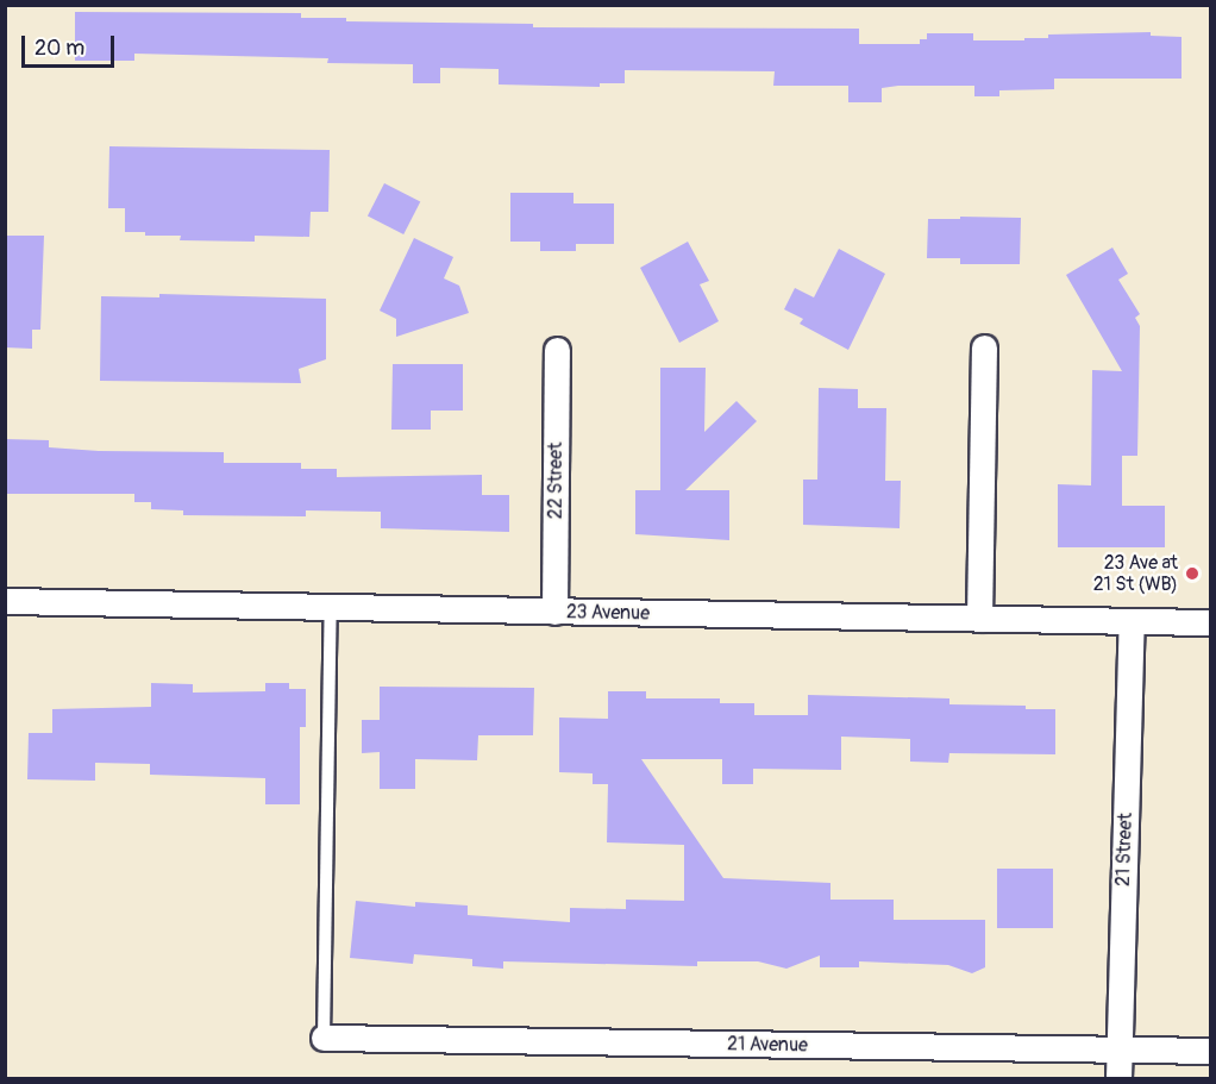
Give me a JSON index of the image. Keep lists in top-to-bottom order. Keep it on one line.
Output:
{"streets":{"street":["22 Street","23 Avenue","21 Street","21 Avenue"]},"crossings":[["22 Street","23 Avenue"],["23 Avenue","21 Street"],["21 Street","21 Avenue"]],"places":["23 Ave at 21 St (WB)"],"scale_bar":"20 m"}
